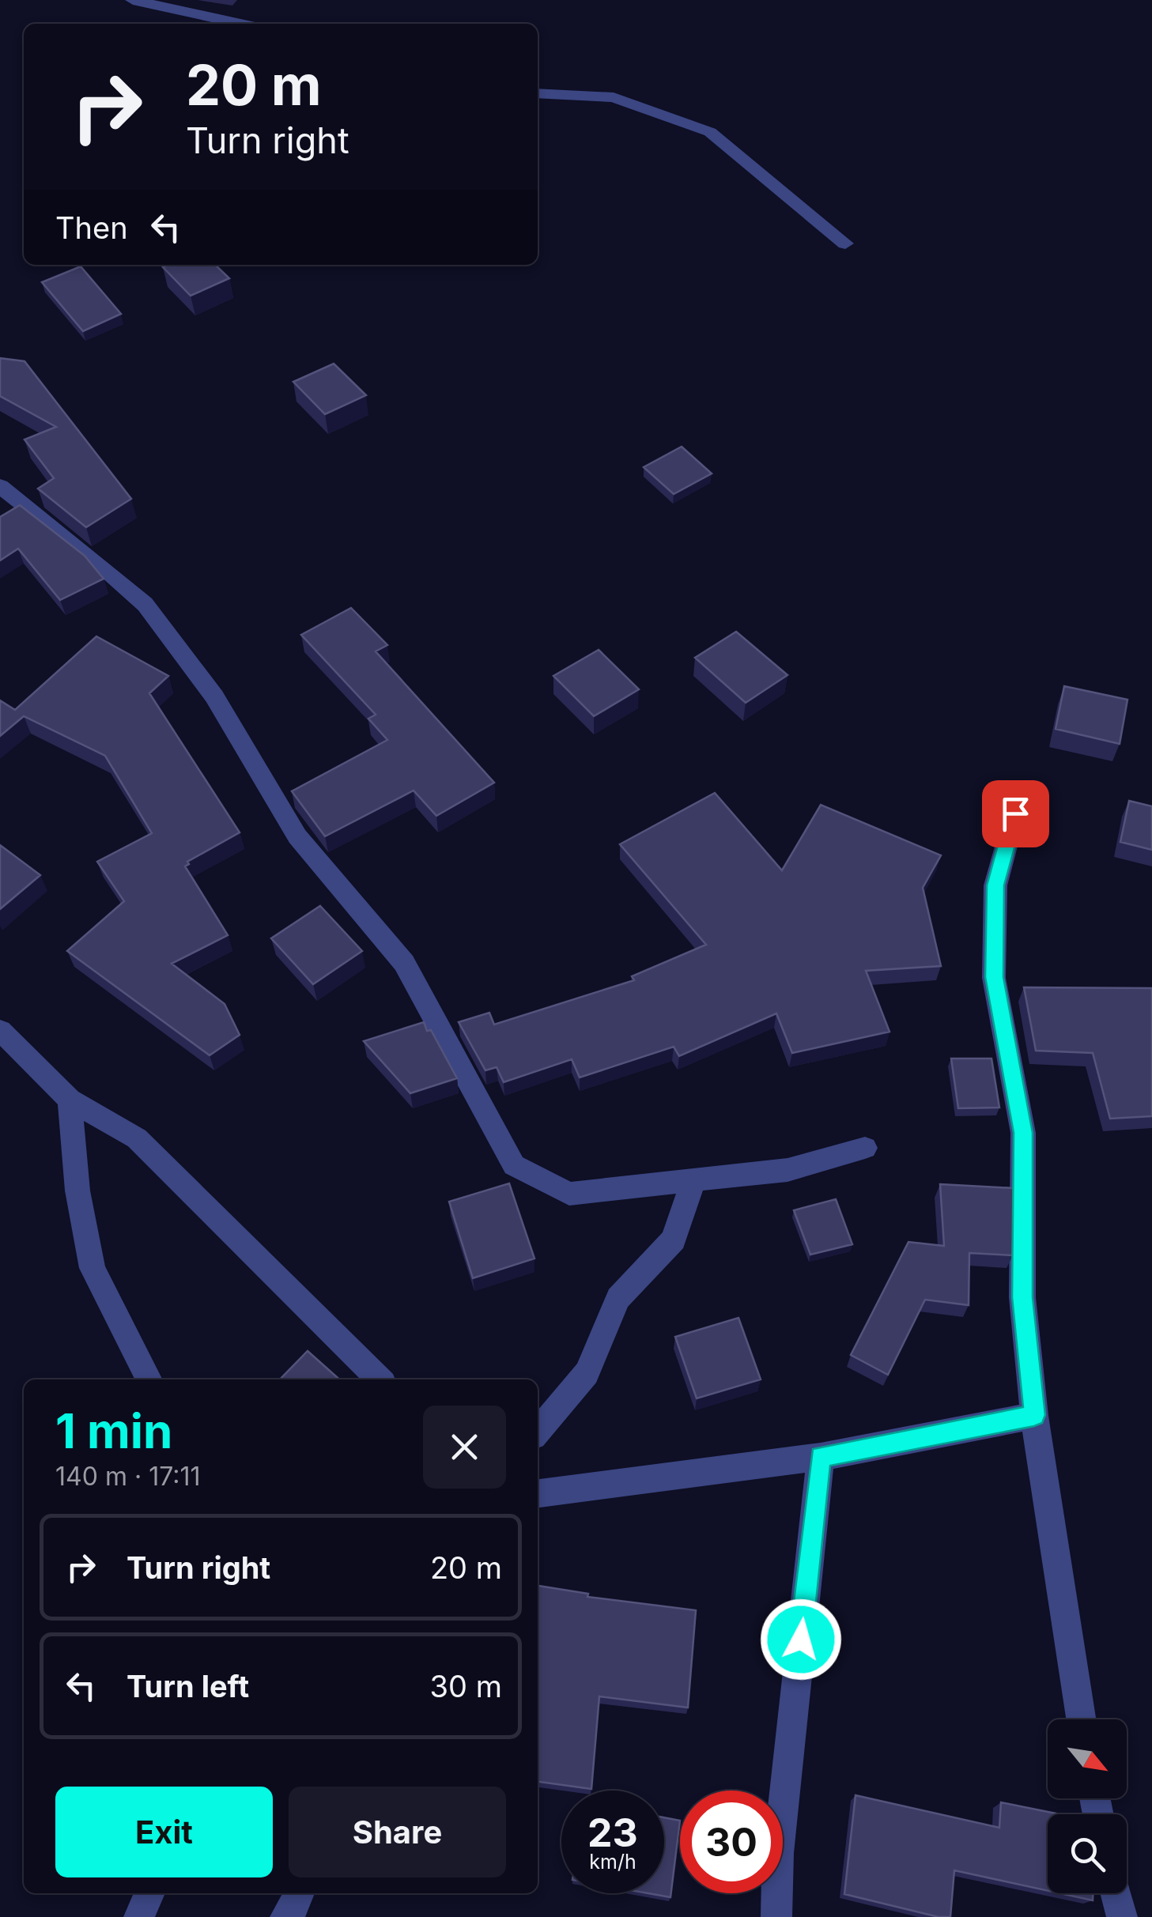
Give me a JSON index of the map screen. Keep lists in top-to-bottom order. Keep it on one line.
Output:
{"north":"bottom right","page":{"turn":["20 m","Turn right"],"then":"Then","heading":["1 min","140 m · 17:11"],"list":[{"name":"Turn right","value":"20 m"},{"name":"Turn left","value":"30 m"}],"buttons":["Exit","Share"],"speed":"23 km/h","limit":"30"}}
